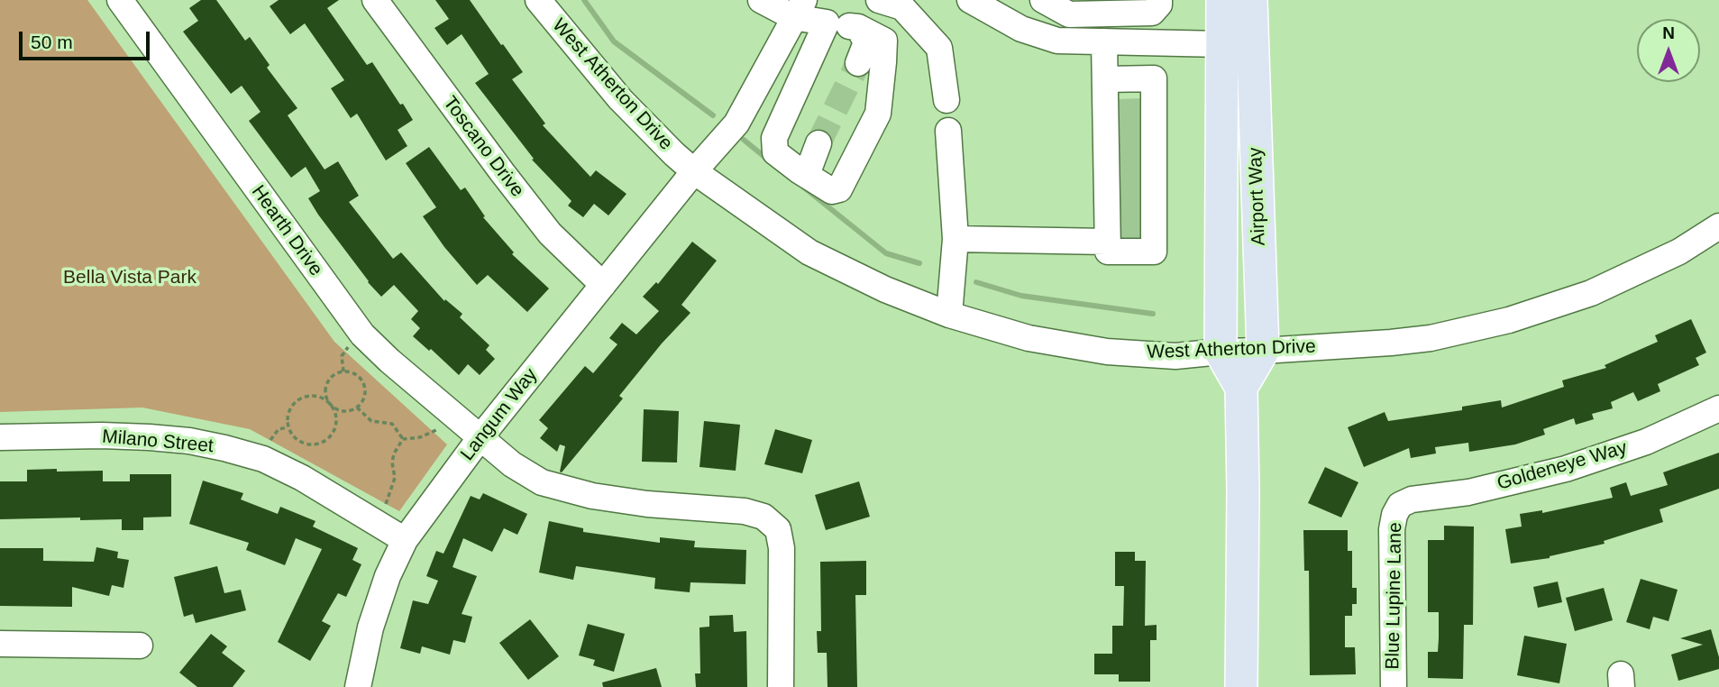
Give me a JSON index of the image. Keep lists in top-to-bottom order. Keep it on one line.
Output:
{"streets":{"main road":["Airport Way"],"street":["West Atherton Drive","Toscano Drive","Hearth Drive","Langum Way","Milano Street","Goldeneye Way","Blue Lupine Lane"]},"crossings":[["West Atherton Drive","Airport Way"],["West Atherton Drive","Langum Way"],["Toscano Drive","Langum Way"],["Hearth Drive","Langum Way"],["Langum Way","Milano Street"],["Goldeneye Way","Blue Lupine Lane"]],"parks":["Bella Vista Park"],"scale_bar":"50 m","north":"top"}
